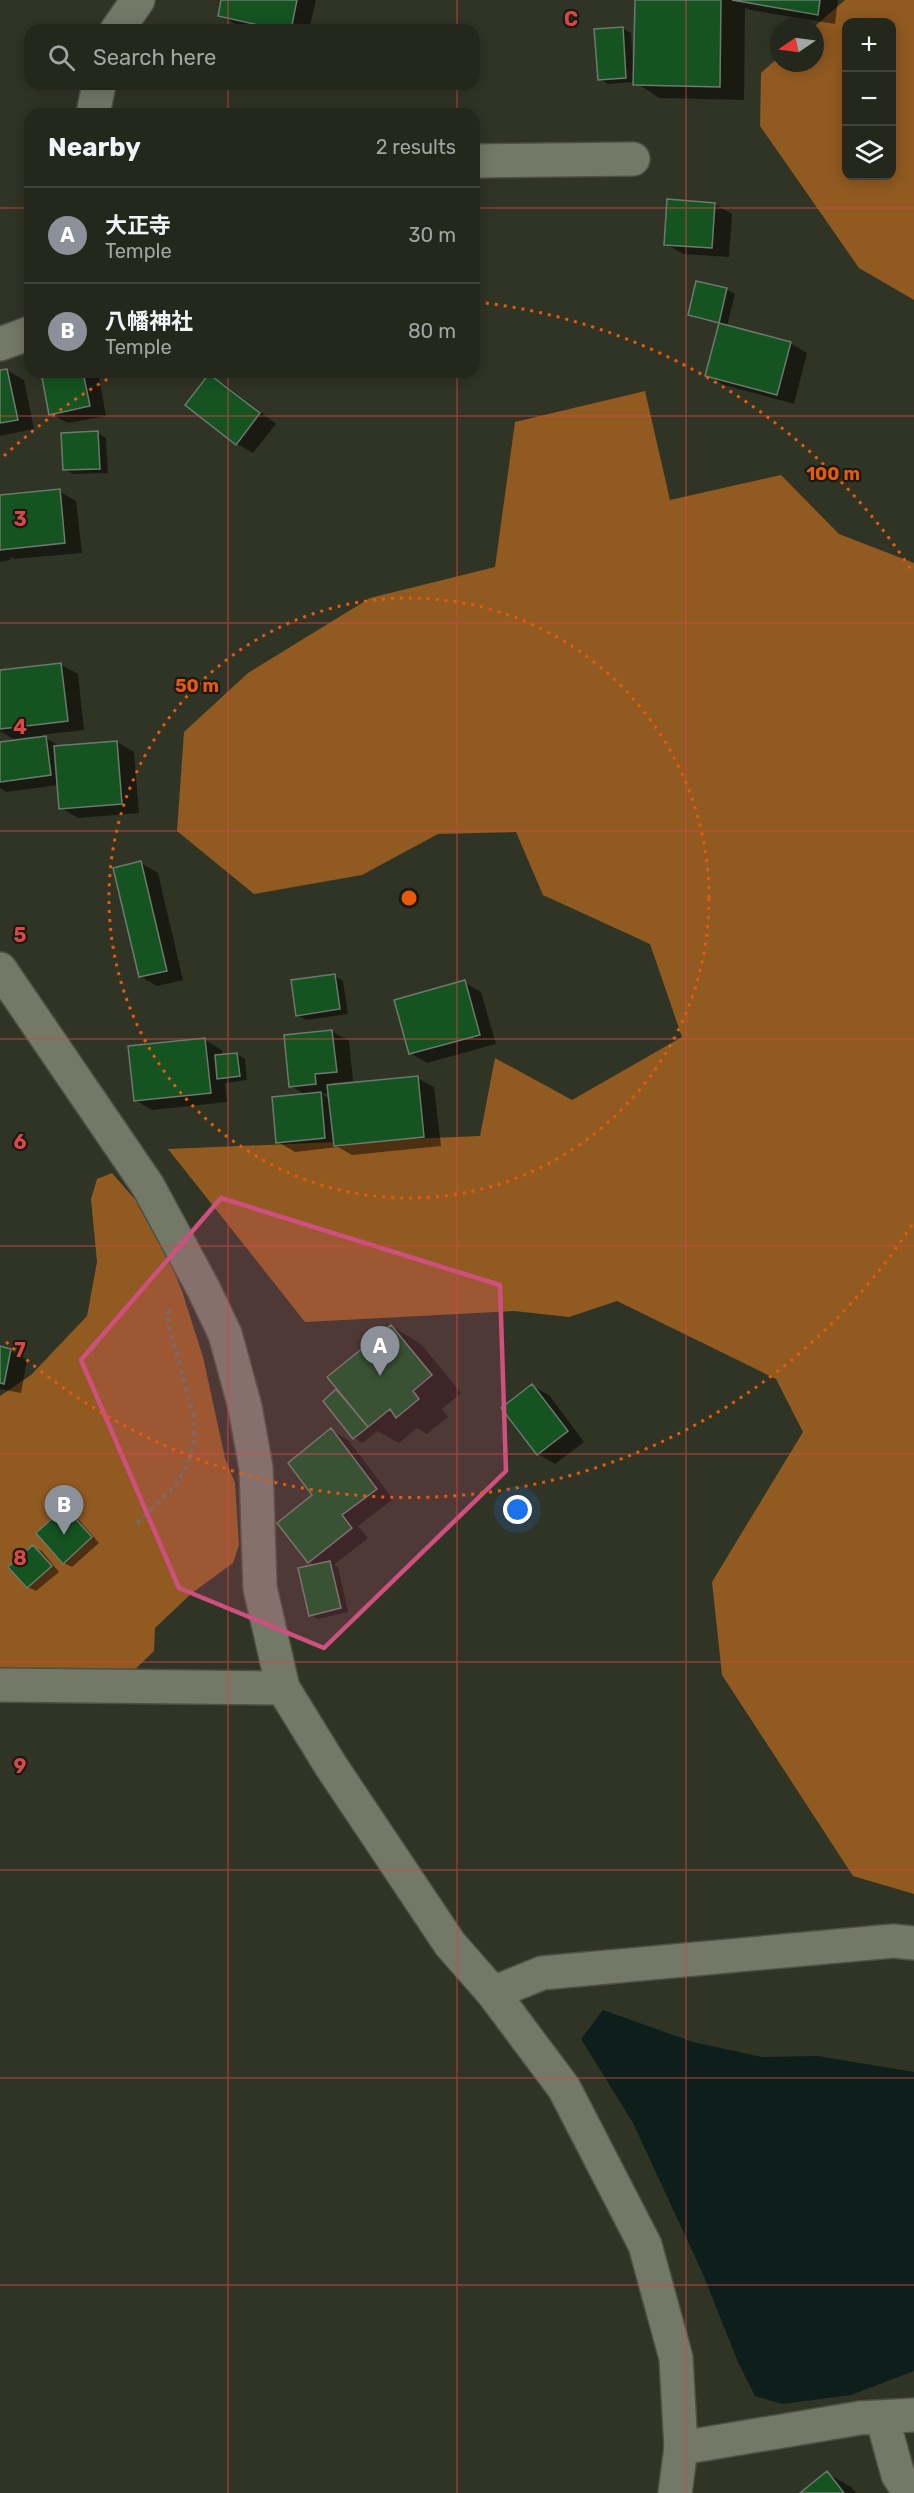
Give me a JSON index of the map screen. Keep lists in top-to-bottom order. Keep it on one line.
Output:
{"north":"left","page":{"map_buttons":["+","−"],"search":"Search here","heading":["Nearby","2 results"],"list":[{"mark":"A","name":"大正寺","note":"Temple","value":"30 m"},{"mark":"B","name":"八幡神社","note":"Temple","value":"80 m"}],"pins":["A","B"]},"grid":{"columns":["C"],"rows":["3","4","5","6","7","8","9"]},"rings":["100 m","50 m"]}
